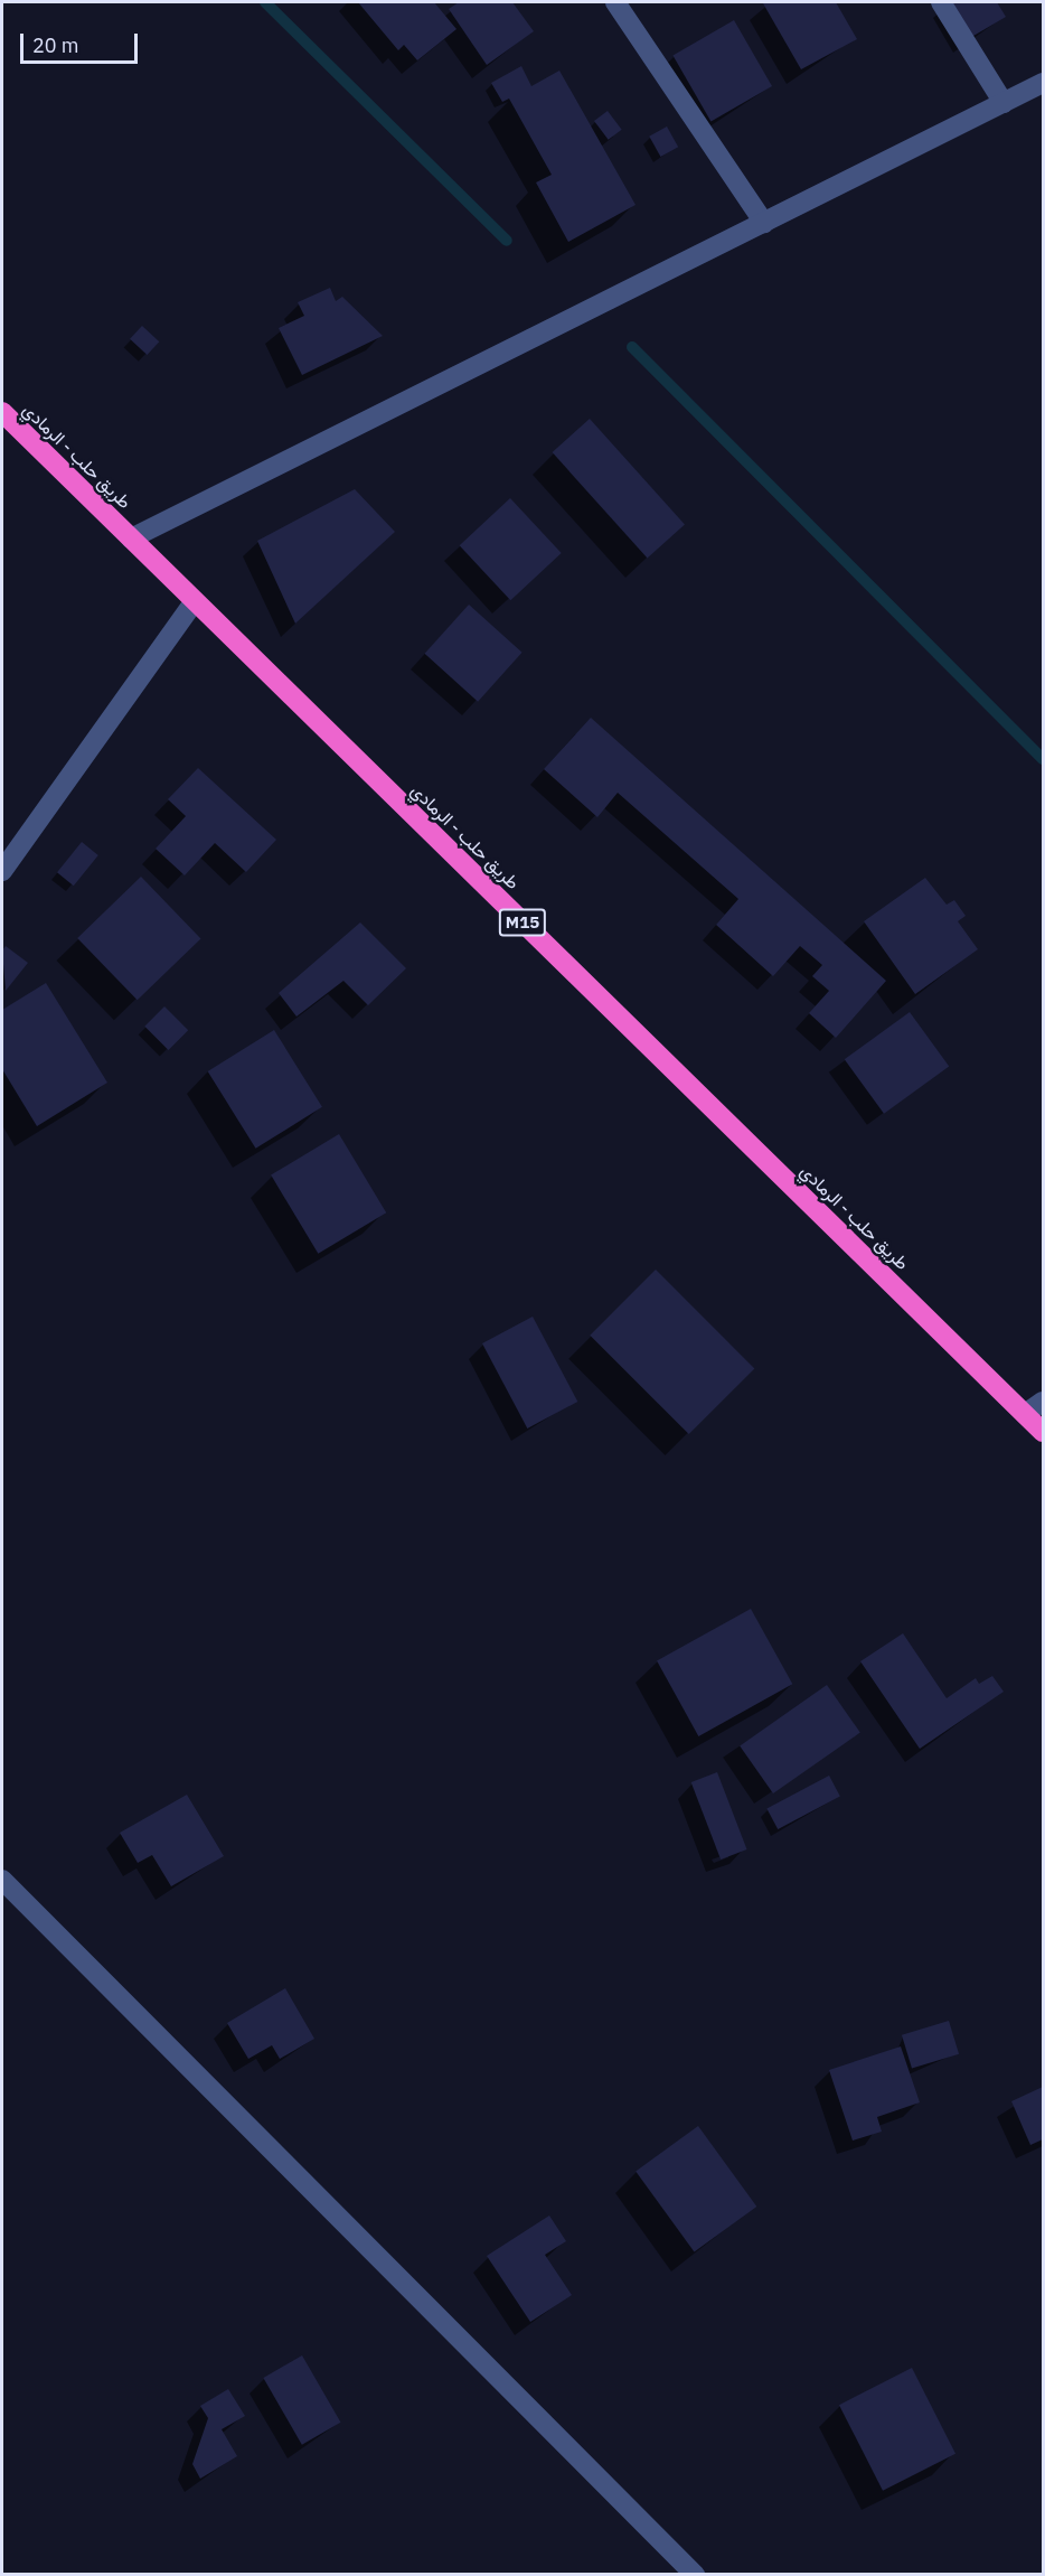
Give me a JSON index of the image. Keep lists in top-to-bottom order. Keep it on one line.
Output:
{"streets":{"highway":["طريق حلب - الرمادي","M15"]},"scale_bar":"20 m"}
